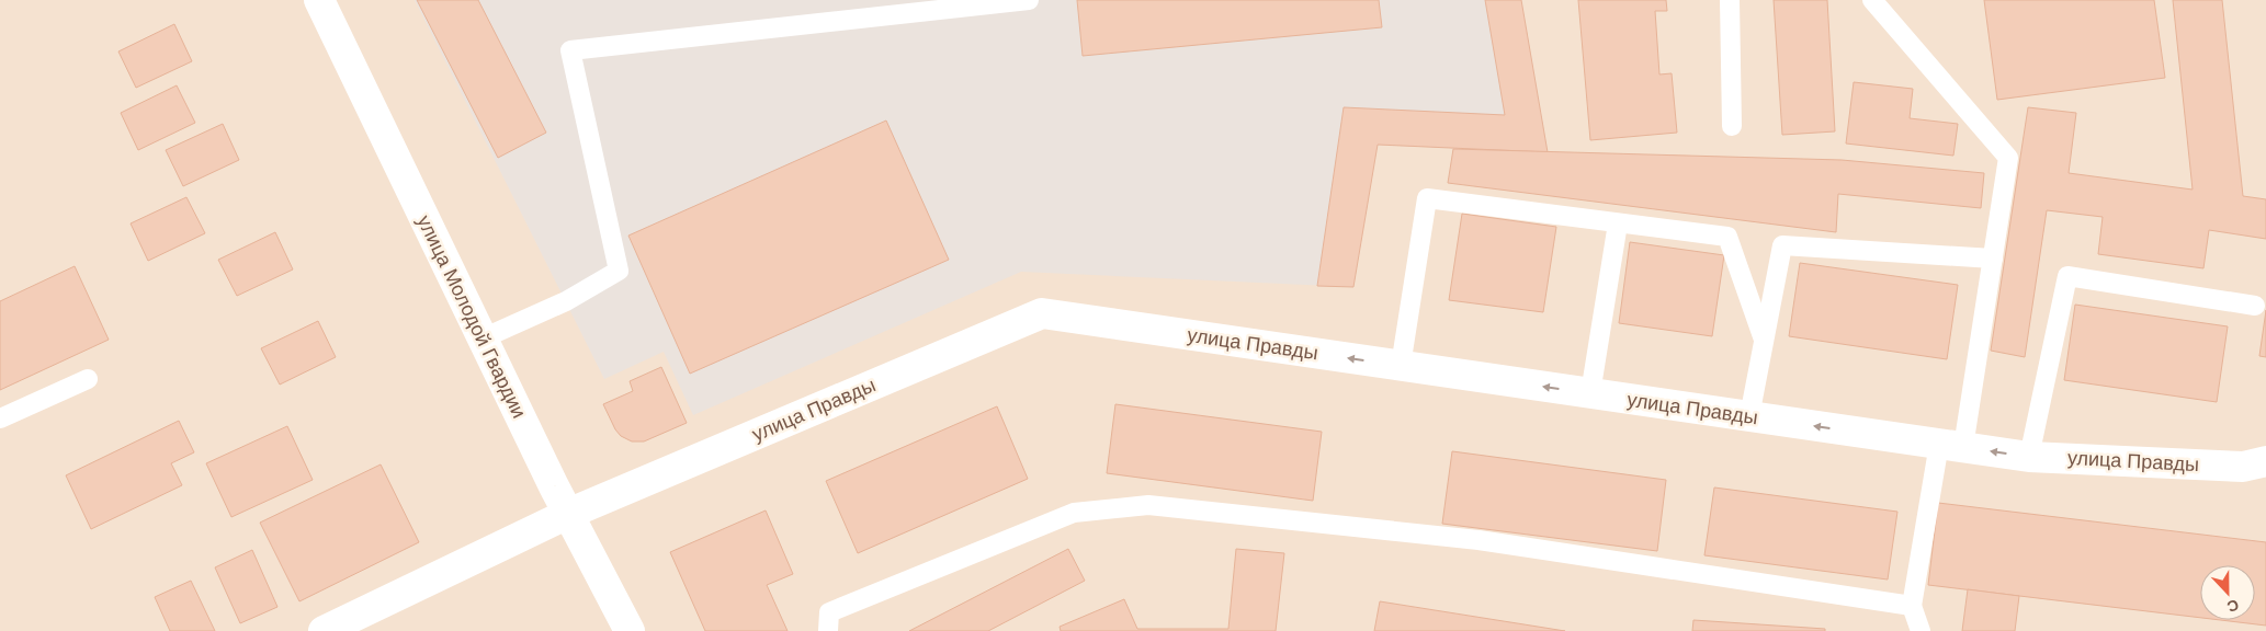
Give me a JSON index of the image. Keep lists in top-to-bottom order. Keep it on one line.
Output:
{"streets":{"street":["улица Молодой Гвардии","улица Правды"]},"crossings":[["улица Молодой Гвардии","улица Правды"]],"one_way":["улица Правды"],"north":"bottom"}
